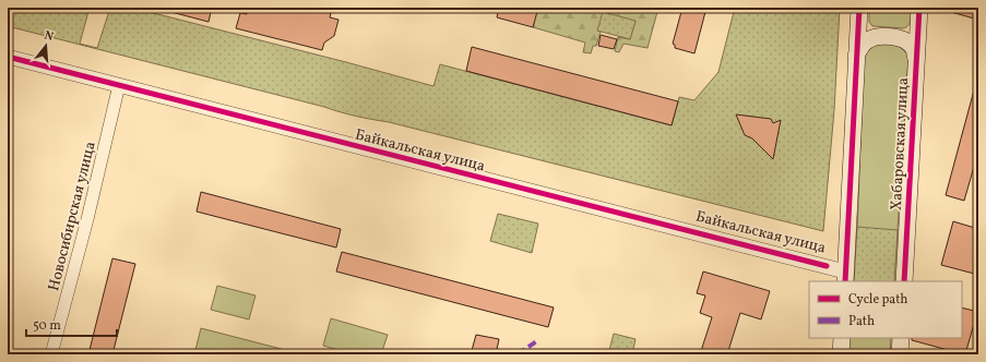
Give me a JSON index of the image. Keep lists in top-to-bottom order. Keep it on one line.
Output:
{"streets":{"main road":["Хабаровская улица"],"street":["Байкальская улица","Новосибирская улица"]},"crossings":[["Байкальская улица","Новосибирская улица"]],"legend":["Cycle path","Path"],"scale_bar":"50 m","north":"top"}
